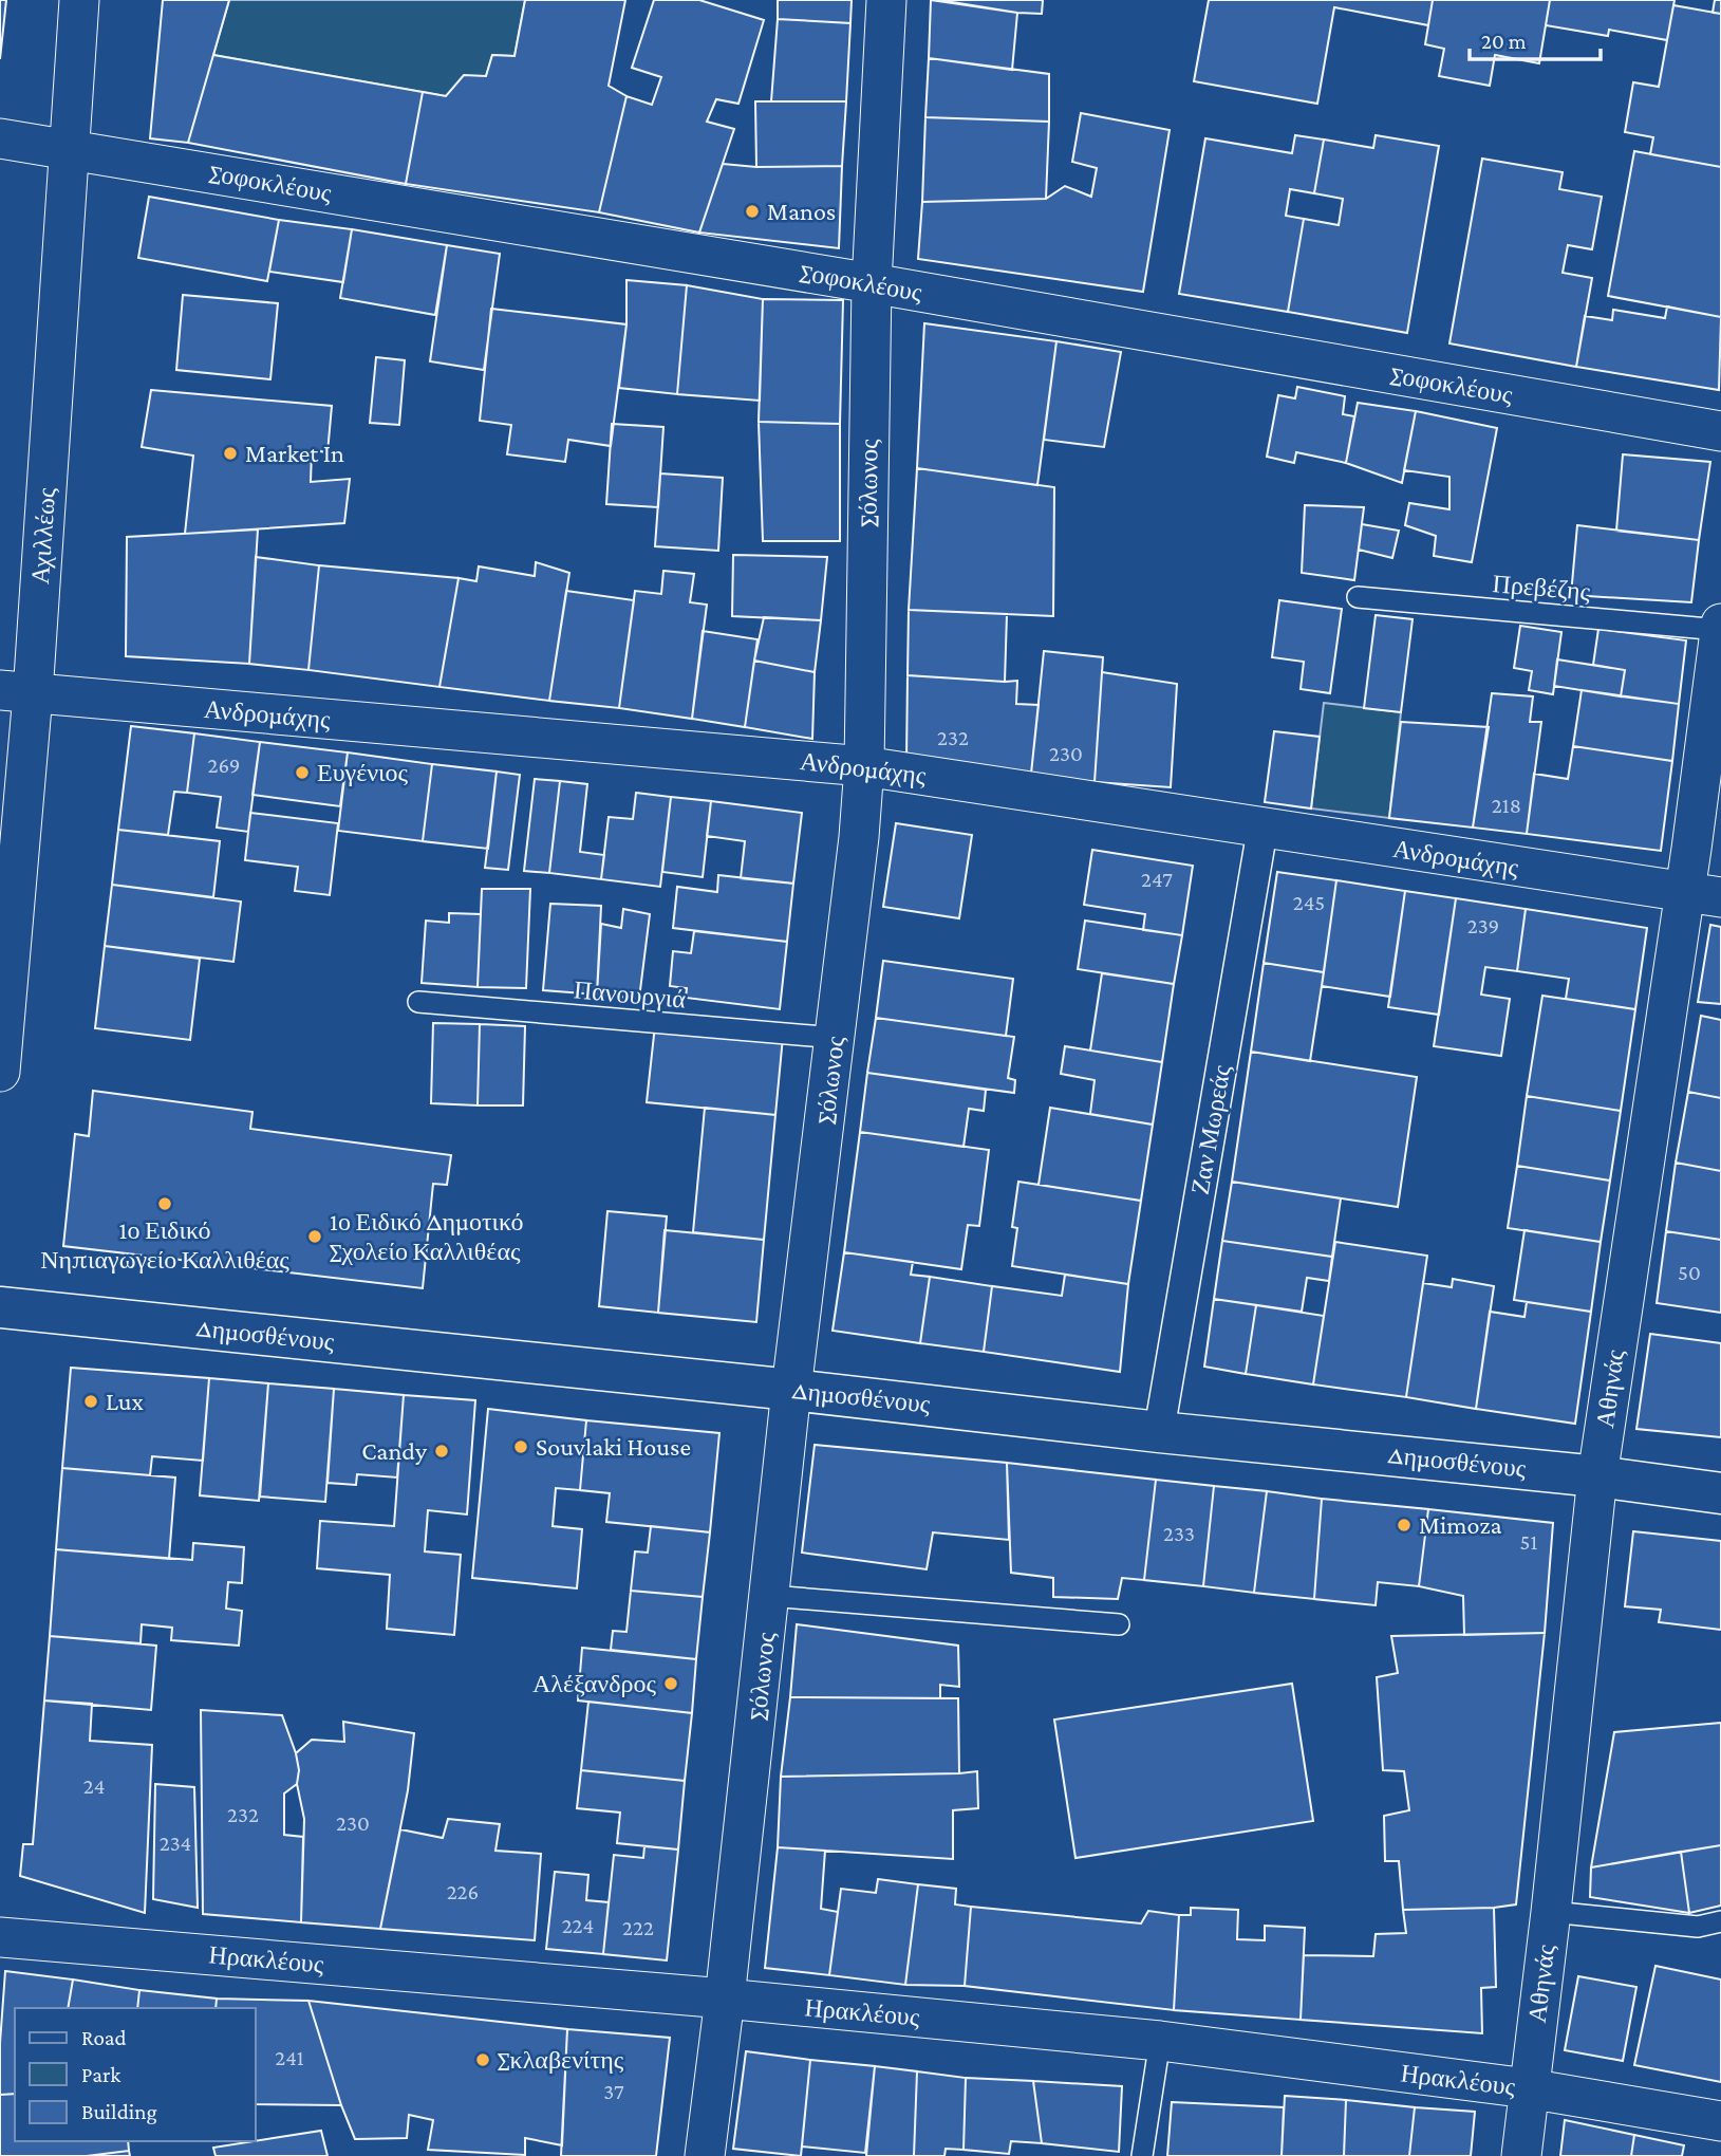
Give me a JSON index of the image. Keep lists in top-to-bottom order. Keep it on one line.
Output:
{"streets":{"street":["Σοφοκλέους","Σόλωνος","Αχιλλέως","Ανδρομάχης","Ζαν Μωρεάς","Δημοσθένους","Αθηνάς","Ηρακλέους"],"lane":["Πρεβέζης","Πανουργιά"]},"crossings":[["Σοφοκλέους","Σόλωνος"],["Σοφοκλέους","Αχιλλέως"],["Σόλωνος","Ανδρομάχης"],["Σόλωνος","Πανουργιά"],["Σόλωνος","Δημοσθένους"],["Σόλωνος","Ηρακλέους"],["Αχιλλέως","Ανδρομάχης"],["Πρεβέζης","Αθηνάς"],["Ανδρομάχης","Ζαν Μωρεάς"],["Ανδρομάχης","Αθηνάς"],["Ζαν Μωρεάς","Δημοσθένους"],["Δημοσθένους","Αθηνάς"],["Αθηνάς","Ηρακλέους"]],"places":["Manos","Market In","Ευγένιος","1ο Ειδικό Νηπιαγωγείο Καλλιθέας","1ο Ειδικό Δημοτικό Σχολείο Καλλιθέας","Lux","Souvlaki House","Candy","Mimoza","Αλέξανδρος","Σκλαβενίτης"],"house_numbers":["232","230","269","218","247","245","239","50","233","51","24","232","230","234","226","224","222","241","37"],"legend":["Road","Park","Building"],"scale_bar":"20 m"}
